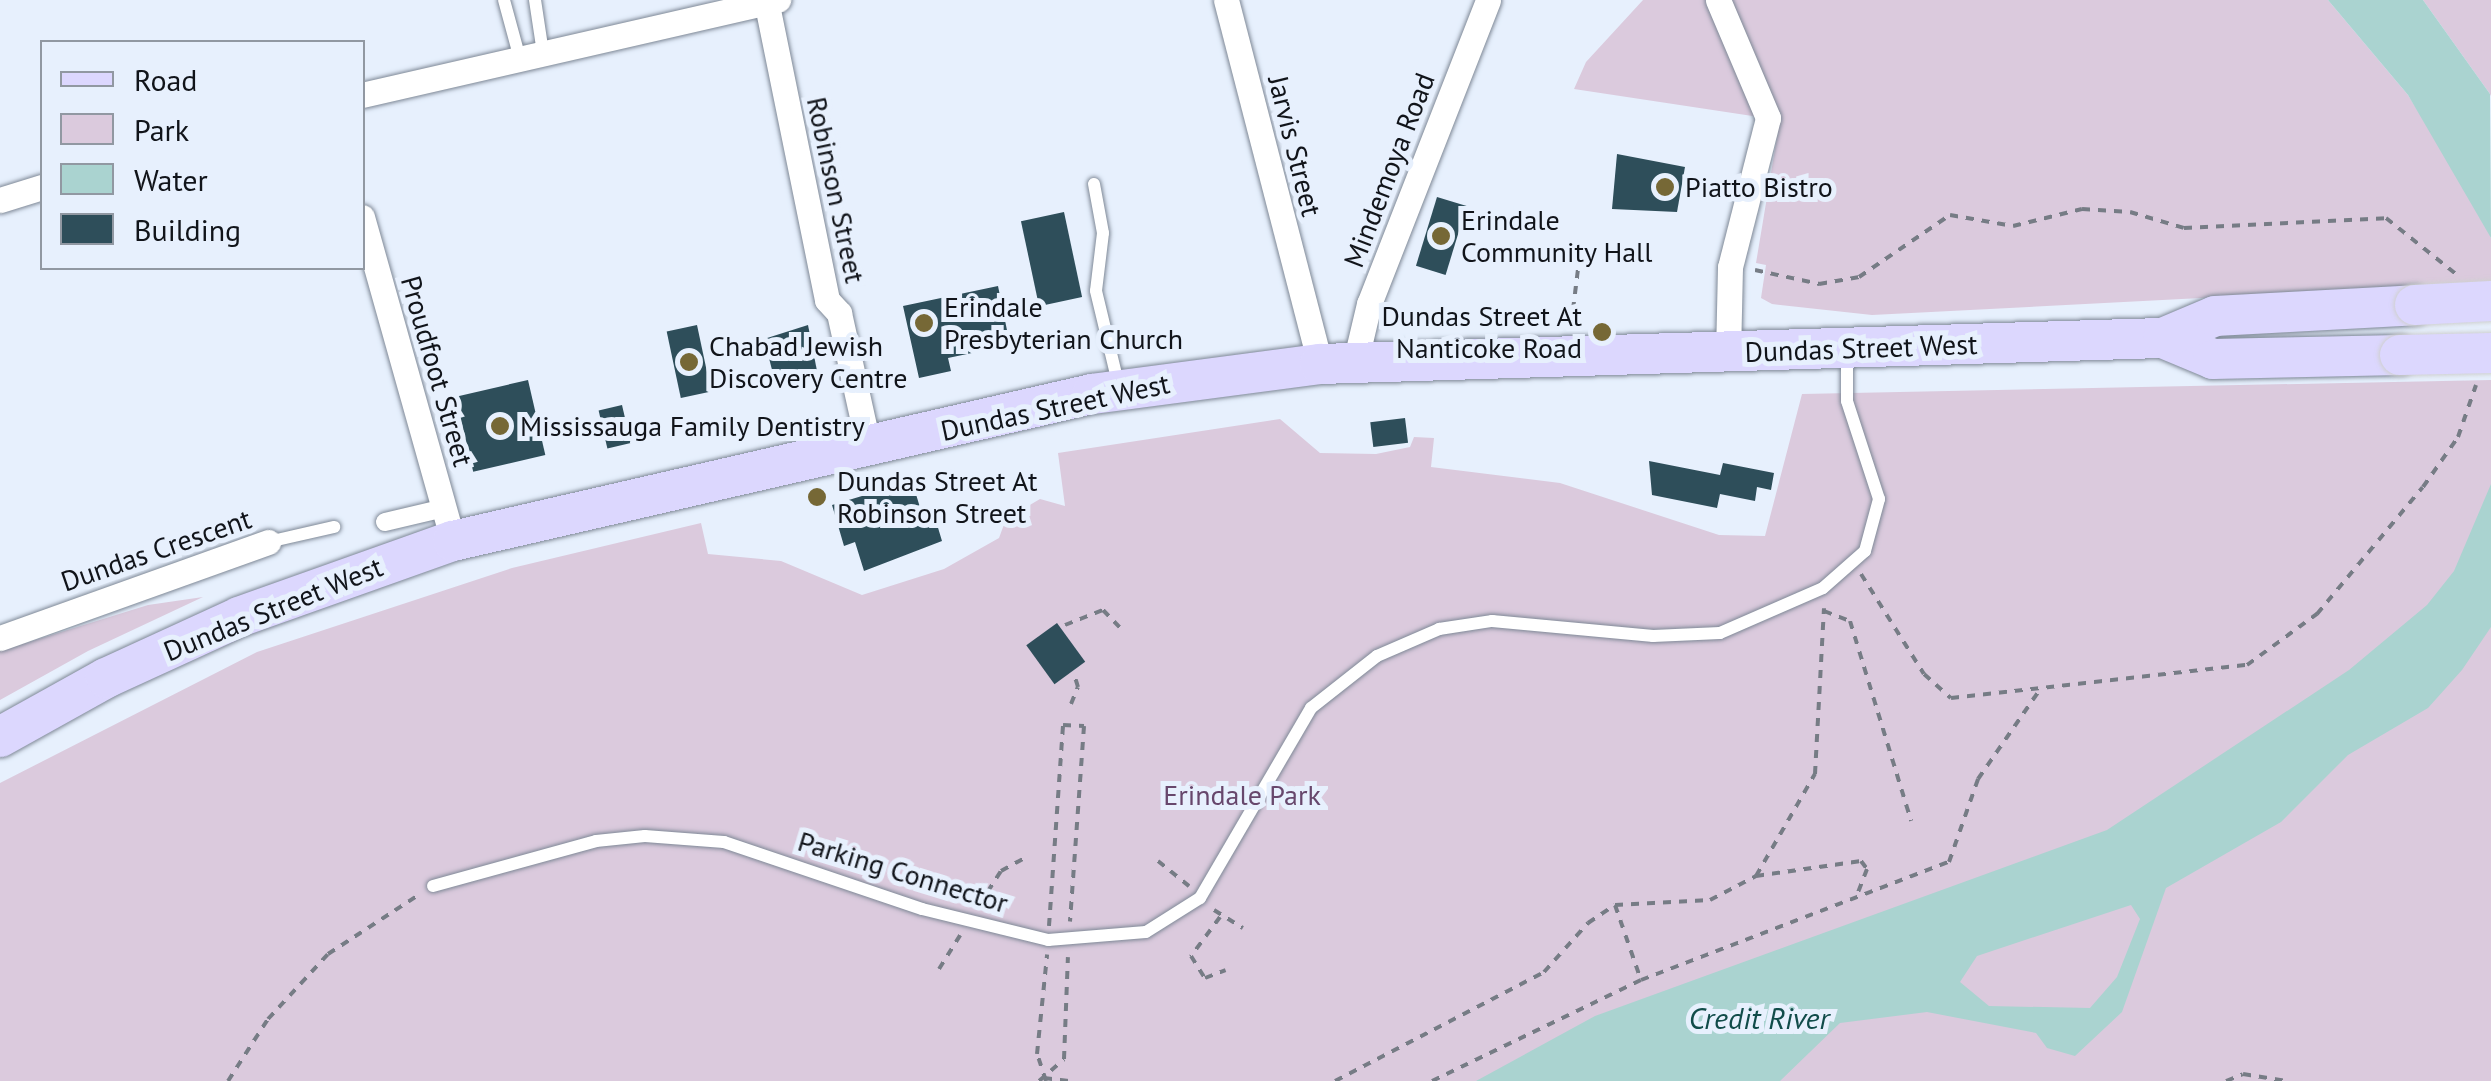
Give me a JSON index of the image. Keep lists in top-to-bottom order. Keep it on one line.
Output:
{"streets":{"main road":["Dundas Street West"],"street":["Jarvis Street","Mindemoya Road","Robinson Street","Proudfoot Street","Dundas Crescent"],"lane":["Parking Connector"]},"crossings":[["Jarvis Street","Mindemoya Road"],["Jarvis Street","Dundas Street West"],["Mindemoya Road","Dundas Street West"],["Robinson Street","Dundas Street West"],["Dundas Street West","Proudfoot Street"]],"water":["Credit River"],"parks":["Erindale Park"],"places":["Piatto Bistro","Erindale Community Hall","Erindale Presbyterian Church","Dundas Street At Nanticoke Road","Chabad Jewish Discovery Centre","Mississauga Family Dentistry","Dundas Street At Robinson Street"],"legend":["Road","Park","Water","Building"]}
